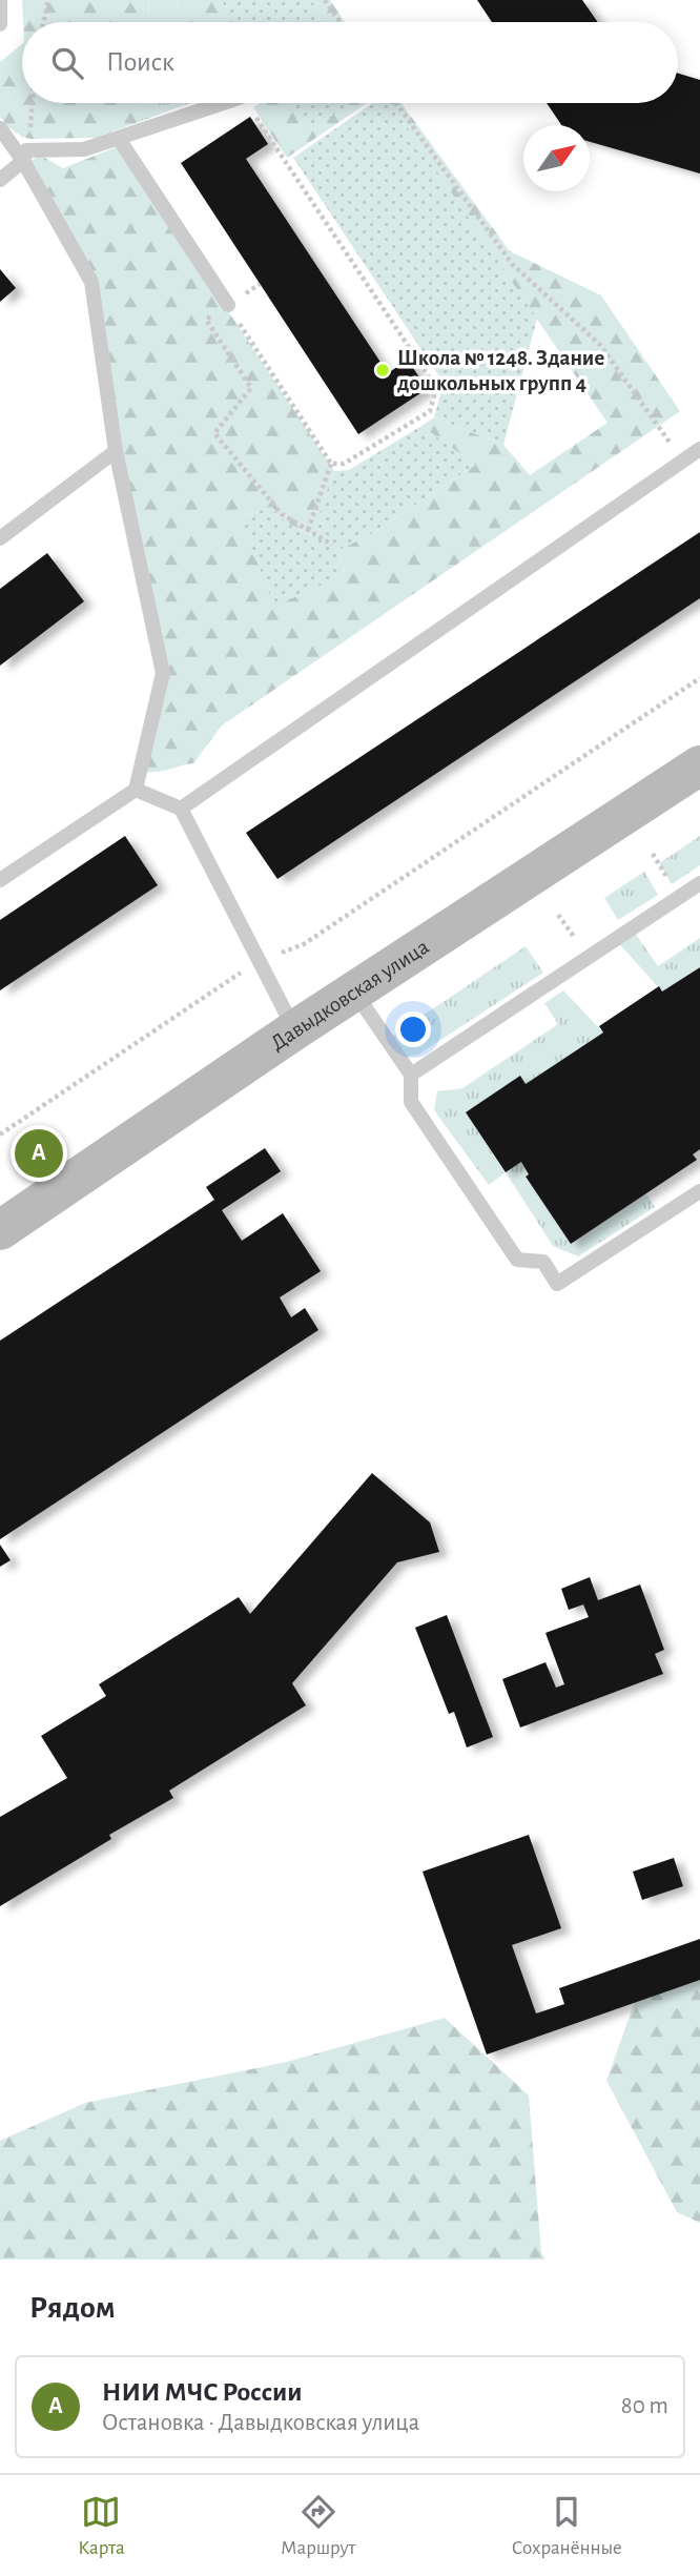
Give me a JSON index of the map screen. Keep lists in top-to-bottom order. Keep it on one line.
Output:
{"streets":{"street":["Давыдковская улица"]},"places":["Школа № 1248. Здание дошкольных групп 4"],"north":"top right","page":{"search":"Поиск","pins":"A","heading":"Рядом","list":[{"mark":"A","name":"НИИ МЧС России","note":"Остановка · Давыдковская улица","value":"80 m"}],"nav":["Карта","Маршрут","Сохранённые"]}}
